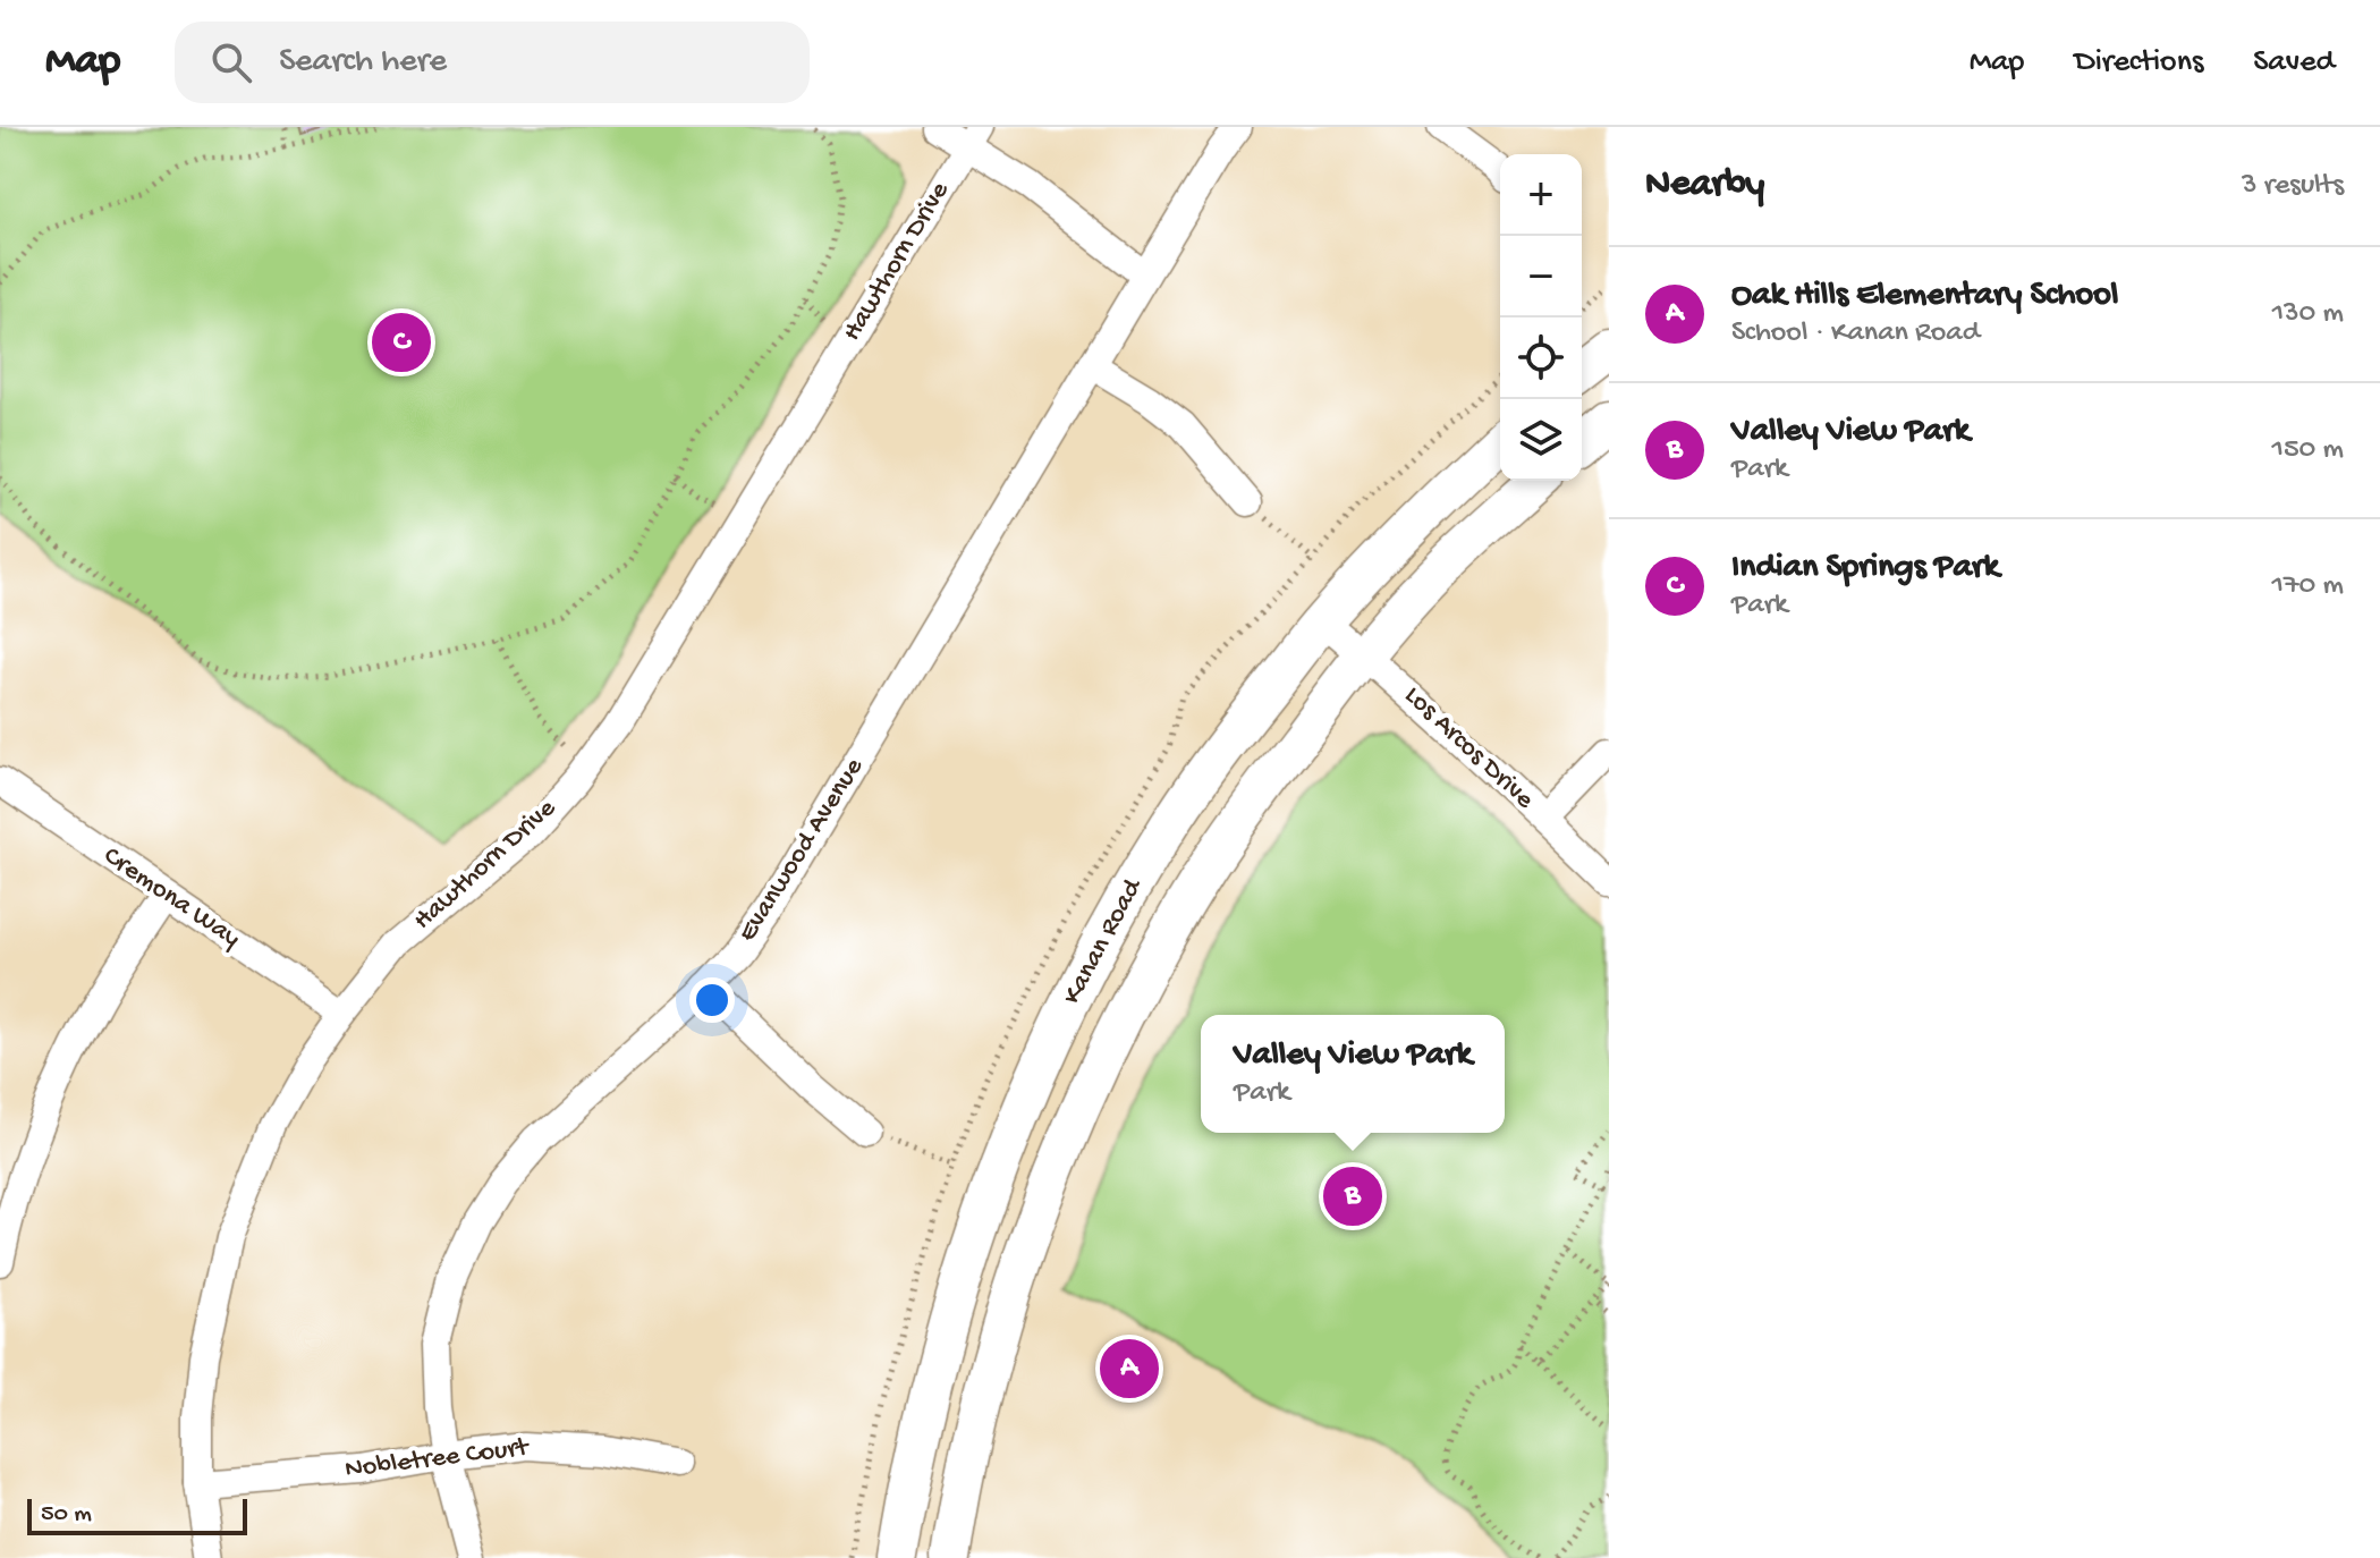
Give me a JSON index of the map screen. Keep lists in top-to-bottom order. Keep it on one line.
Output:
{"streets":{"main road":["Kanan Road"],"street":["Hawthorn Drive","Los Arcos Drive","Evanwood Avenue","Cremona Way","Nobletree Court"]},"crossings":[["Hawthorn Drive","Cremona Way"],["Hawthorn Drive","Nobletree Court"],["Los Arcos Drive","Kanan Road"],["Evanwood Avenue","Nobletree Court"]],"scale_bar":"50 m","page":{"header":"Map","search":"Search here","nav":["Map","Directions","Saved"],"heading":["Nearby","3 results"],"map_buttons":["+","−"],"list":[{"mark":"A","name":"Oak Hills Elementary School","note":"School · Kanan Road","value":"130 m"},{"mark":"B","name":"Valley View Park","note":"Park","value":"150 m"},{"mark":"C","name":"Indian Springs Park","note":"Park","value":"170 m"}],"pins":["C","B","A"],"popup":["Valley View Park","Park"],"scale":"50 m"}}
